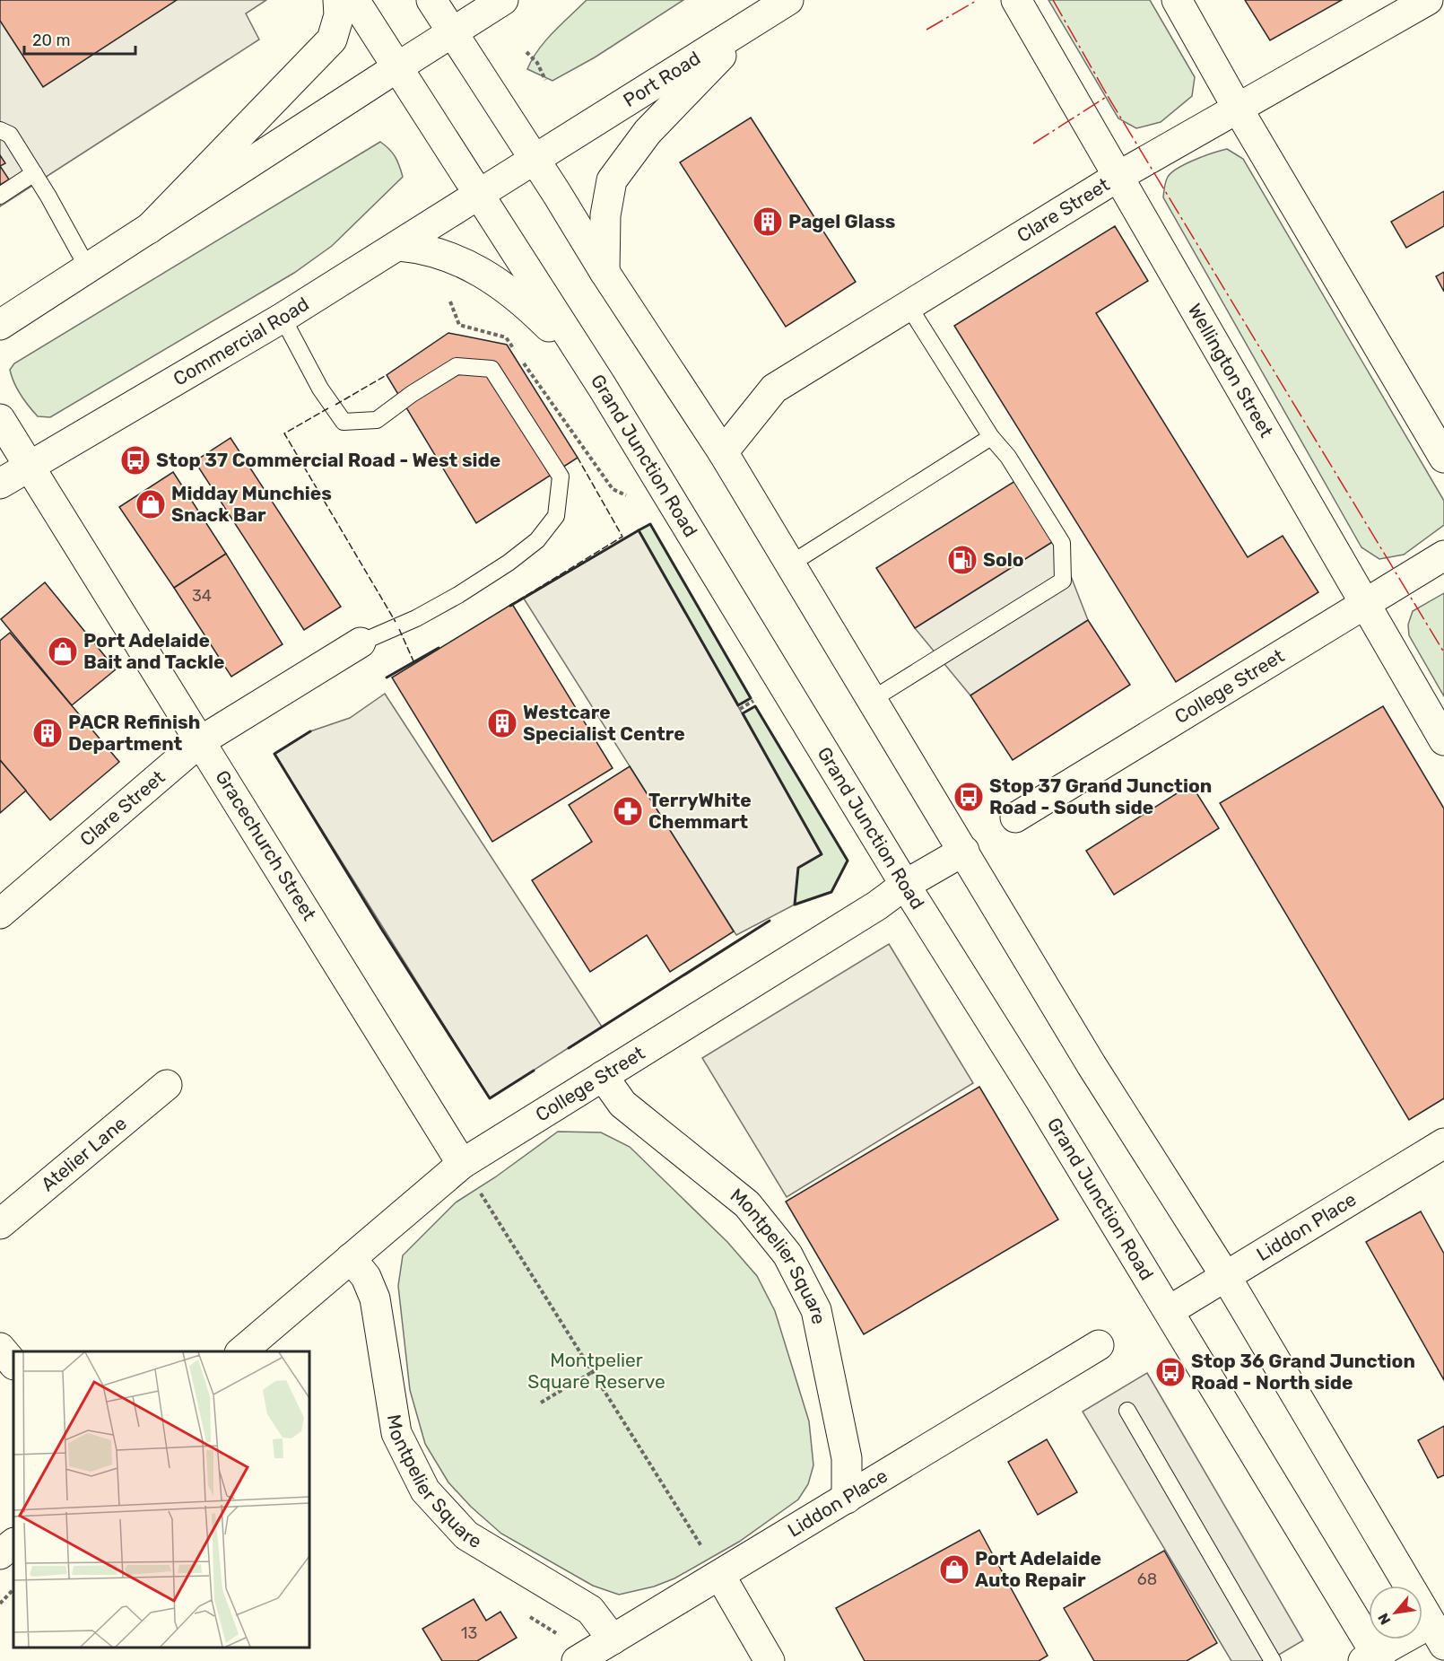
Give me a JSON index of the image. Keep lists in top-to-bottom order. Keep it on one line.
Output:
{"streets":{"main road":["Port Road","Clare Street","Commercial Road","Wellington Street","Grand Junction Road","College Street","Gracechurch Street","Atelier Lane","Liddon Place","Montpelier Square"]},"crossings":[["Port Road","Commercial Road"],["Port Road","Grand Junction Road"],["Clare Street","Wellington Street"],["Clare Street","Gracechurch Street"],["Commercial Road","Grand Junction Road"],["Commercial Road","Gracechurch Street"],["Wellington Street","College Street"],["Grand Junction Road","College Street"],["Grand Junction Road","Liddon Place"],["College Street","Gracechurch Street"],["College Street","Montpelier Square"],["Liddon Place","Montpelier Square"]],"parks":["Montpelier Square Reserve"],"places":{"building":["Pagel Glass","Westcare Specialist Centre","PACR Refinish Department"],"bus stop":["Stop 37 Commercial Road - West side","Stop 37 Grand Junction Road - South side","Stop 36 Grand Junction Road - North side"],"shop":["Midday Munchies Snack Bar","Port Adelaide Bait and Tackle","Port Adelaide Auto Repair"],"fuel station":["Solo"],"pharmacy":["TerryWhite Chemmart"]},"house_numbers":["34","68","13"],"scale_bar":"20 m","north":"bottom left"}
